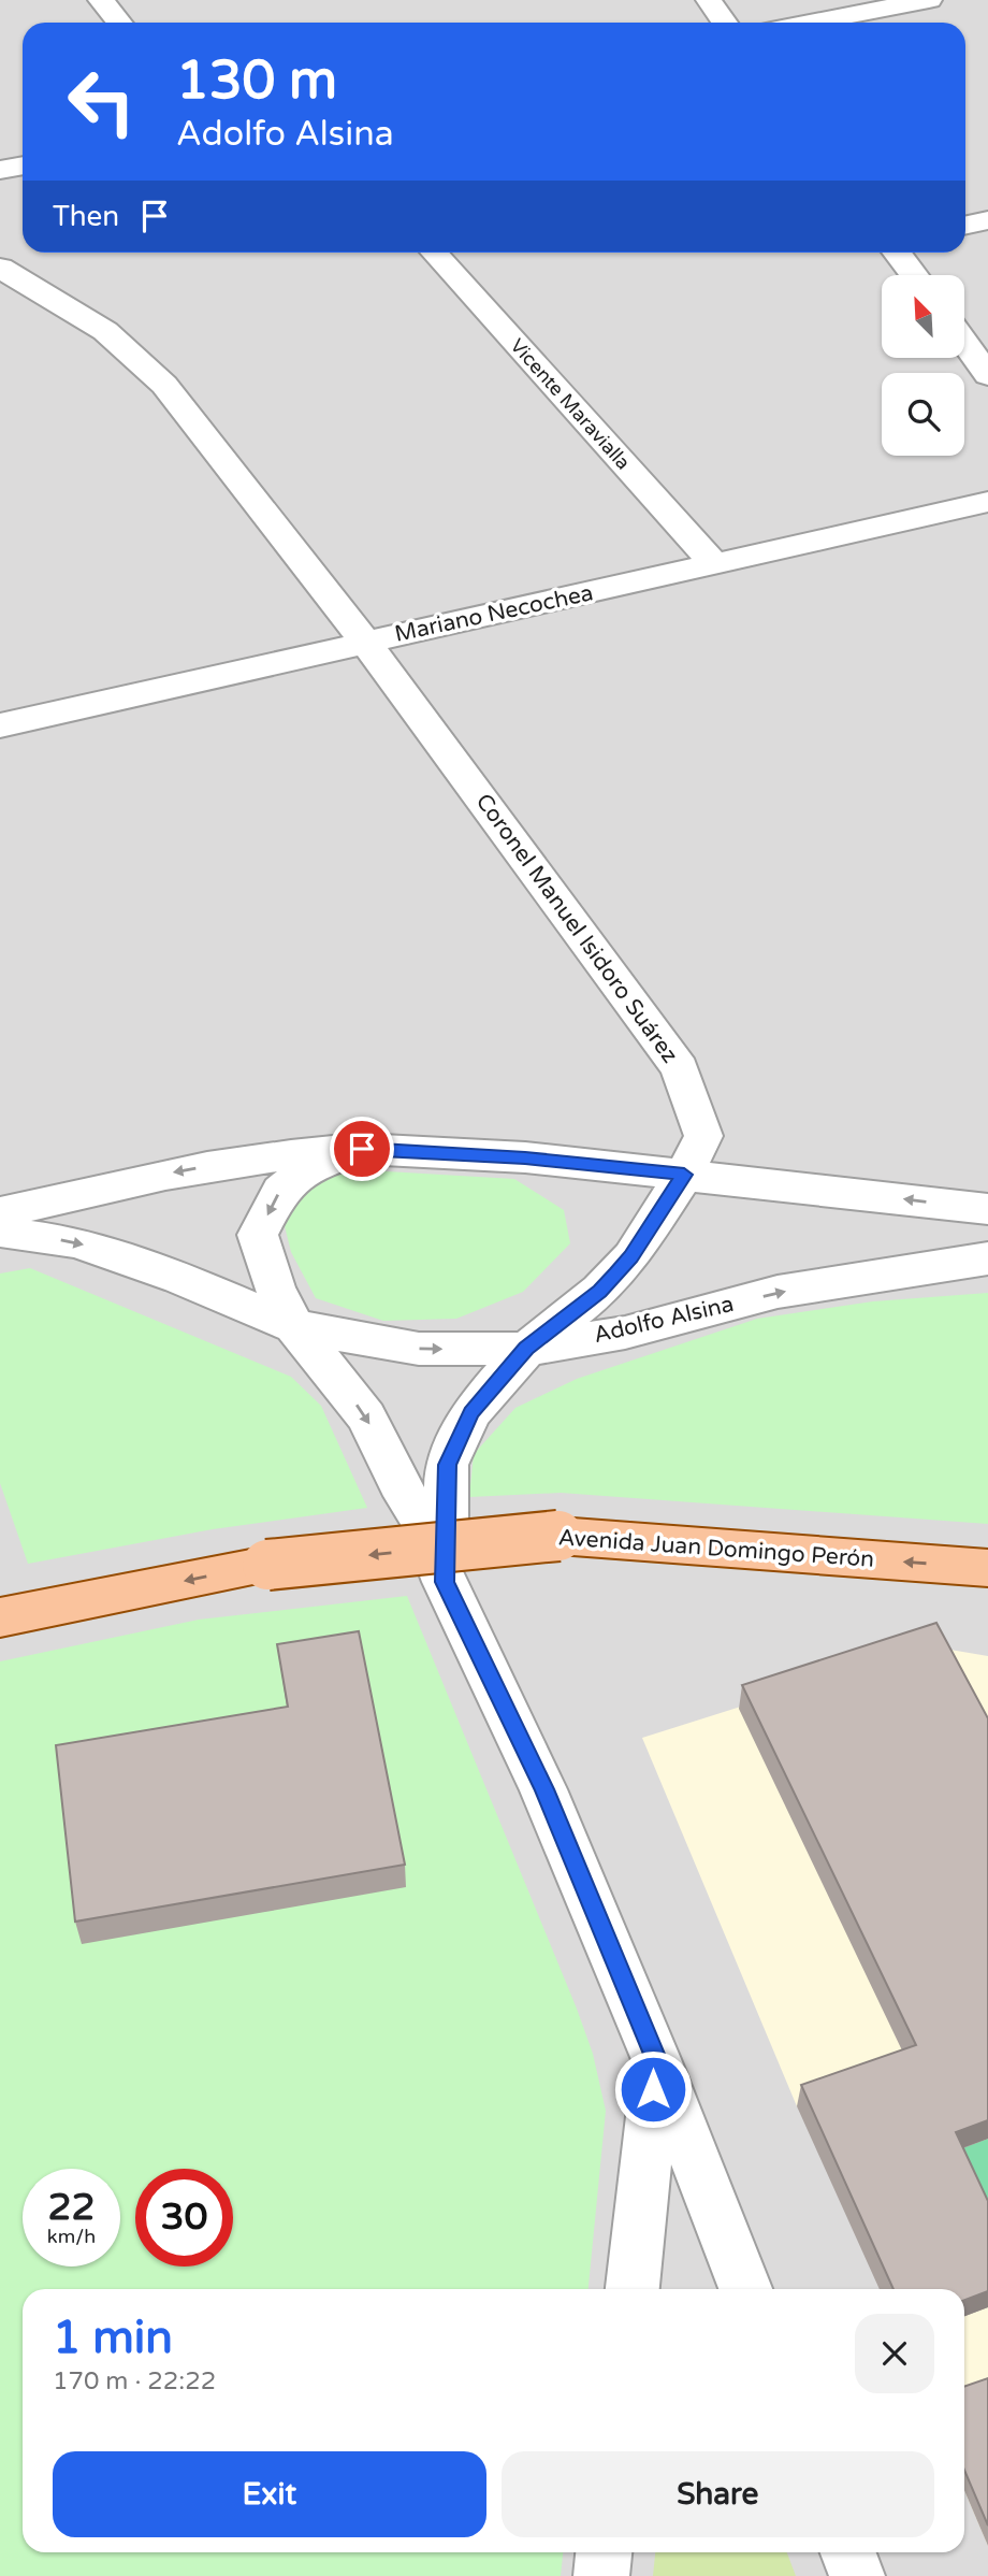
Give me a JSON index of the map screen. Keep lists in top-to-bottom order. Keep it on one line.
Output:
{"streets":{"main road":["Avenida Juan Domingo Perón"],"street":["Vicente Maravialla","Mariano Necochea","Coronel Manuel Isidoro Suárez","Adolfo Alsina"]},"crossings":[["Vicente Maravialla","Mariano Necochea"],["Mariano Necochea","Coronel Manuel Isidoro Suárez"],["Coronel Manuel Isidoro Suárez","Adolfo Alsina"]],"one_way":["Avenida Juan Domingo Perón"],"north":"top left","page":{"turn":["130 m","Adolfo Alsina"],"then":"Then","speed":"22 km/h","limit":"30","heading":["1 min","170 m · 22:22"],"buttons":["Exit","Share"]}}
